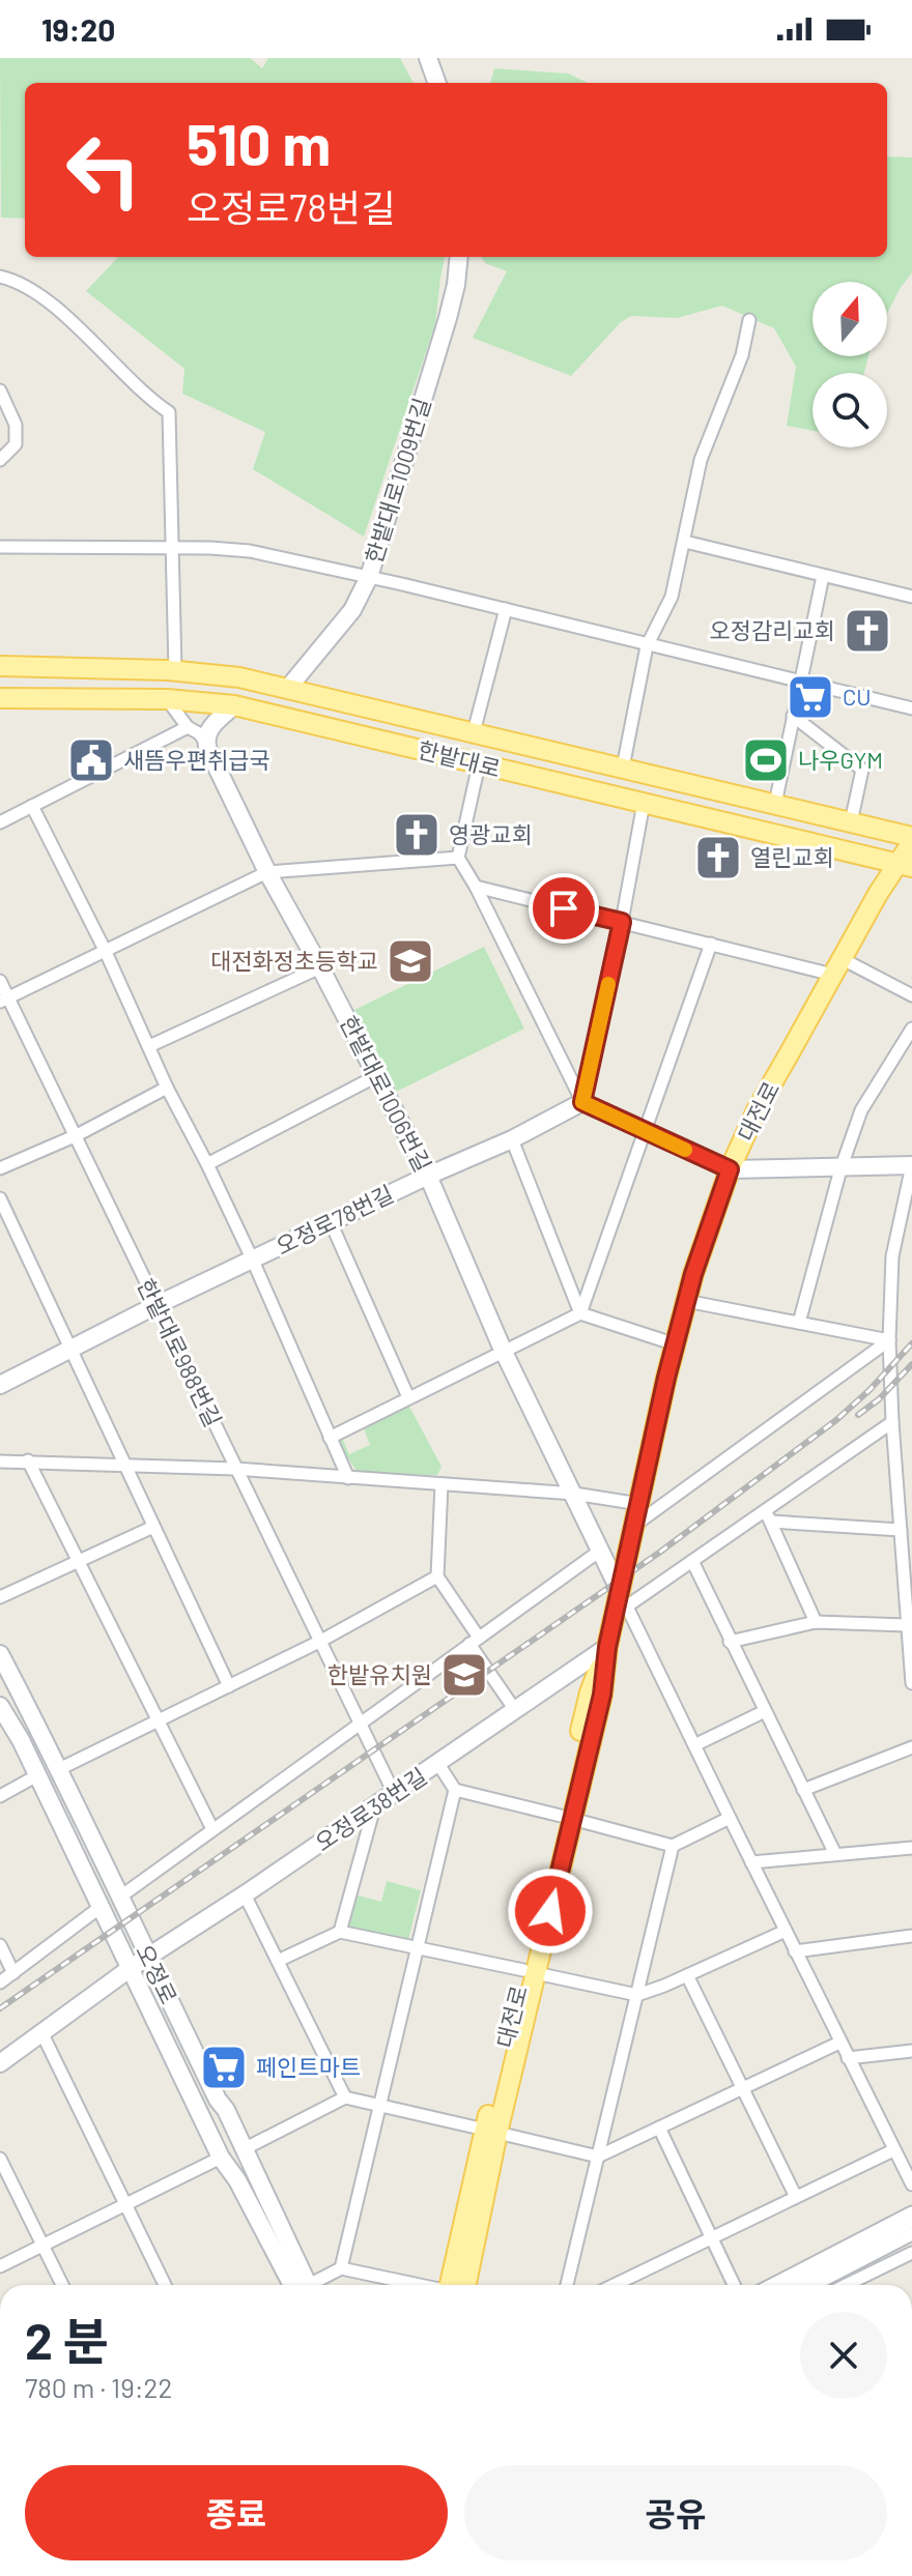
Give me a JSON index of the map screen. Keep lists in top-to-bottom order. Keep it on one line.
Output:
{"streets":{"main road":["한밭대로","대전로"],"street":["한밭대로1009번길","한밭대로1006번길","오정로78번길","한밭대로988번길","오정로38번길","오정로"]},"crossings":[["한밭대로1009번길","한밭대로"],["한밭대로","대전로"],["한밭대로1006번길","대전로"],["한밭대로1006번길","오정로78번길"],["대전로","오정로38번길"],["오정로78번길","한밭대로988번길"],["한밭대로988번길","오정로38번길"],["오정로38번길","오정로"]],"places":{"church":["오정감리교회","영광교회","열린교회"],"supermarket":["CU","페인트마트"],"public building":["새뜸우편취급국"],"sports":["나우GYM"],"school or university":["대전화정초등학교","한밭유치원"]},"north":"top","page":{"status":"19:20","turn":["510 m","오정로78번길"],"heading":["2 분","780 m · 19:22"],"buttons":["종료","공유"]}}
